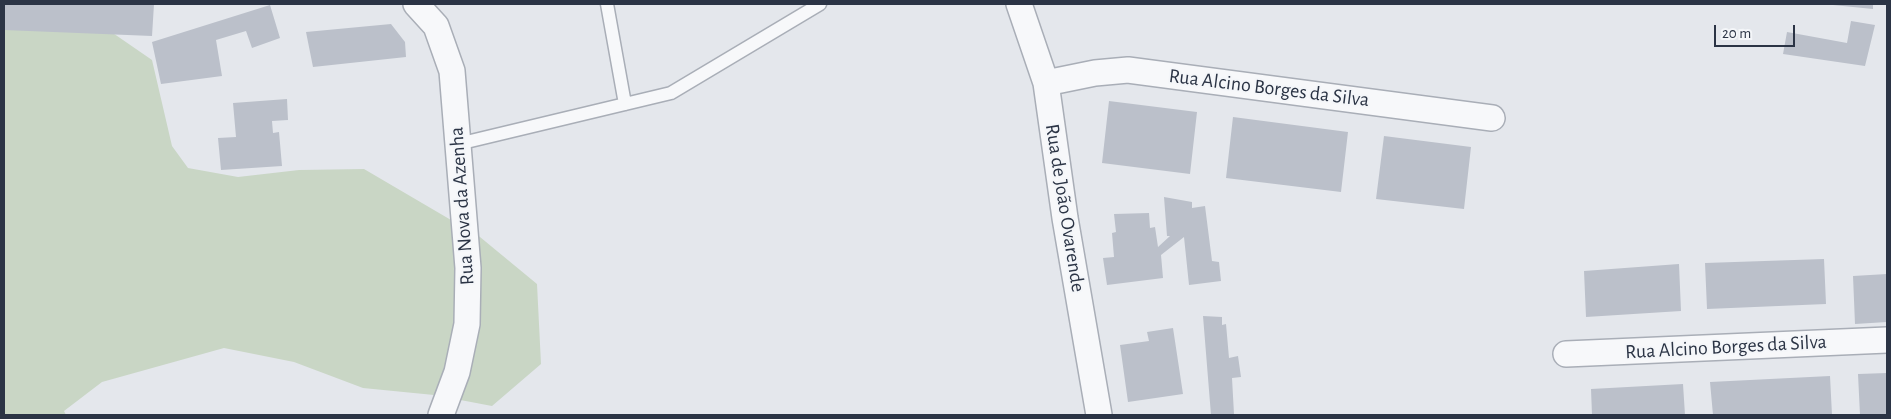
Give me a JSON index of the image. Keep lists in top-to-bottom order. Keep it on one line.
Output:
{"streets":{"street":["Rua Alcino Borges da Silva","Rua Nova da Azenha","Rua de João Ovarende"]},"crossings":[["Rua Alcino Borges da Silva","Rua de João Ovarende"]],"scale_bar":"20 m"}
